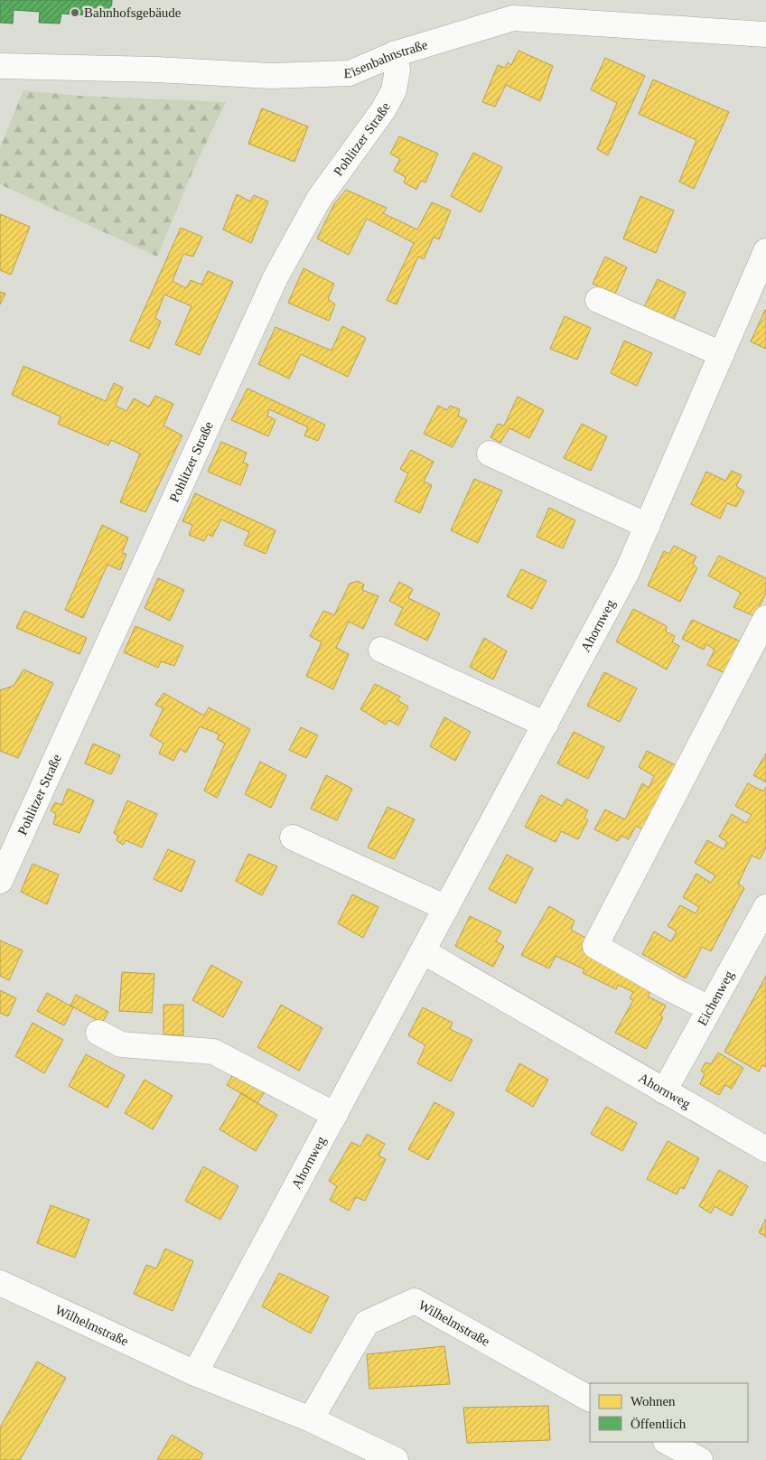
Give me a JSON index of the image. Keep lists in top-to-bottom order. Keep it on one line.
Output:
{"streets":{"street":["Eisenbahnstraße","Pohlitzer Straße","Ahornweg","Eichenweg","Wilhelmstraße"]},"crossings":[["Eisenbahnstraße","Pohlitzer Straße"],["Ahornweg","Eichenweg"],["Ahornweg","Wilhelmstraße"]],"places":["Bahnhofsgebäude"],"legend":["Wohnen","Öffentlich"]}
